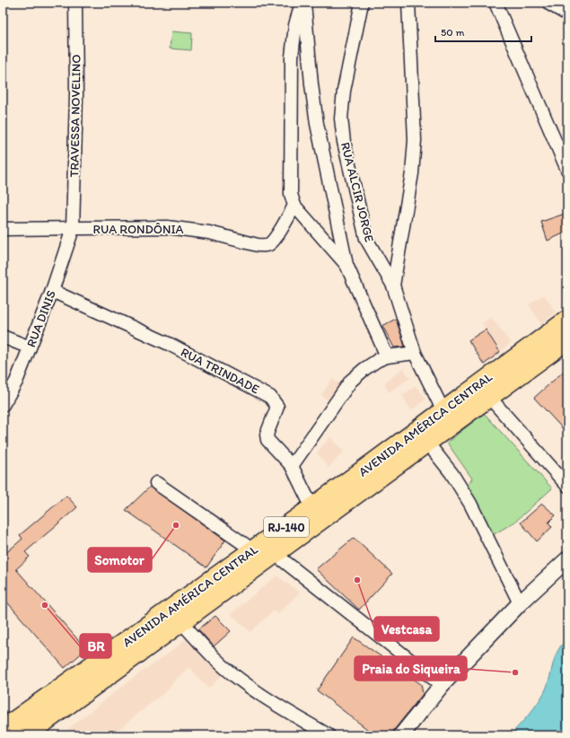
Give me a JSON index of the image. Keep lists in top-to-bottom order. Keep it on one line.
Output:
{"streets":{"highway":["AVENIDA AMÉRICA CENTRAL","RJ-140"],"street":["TRAVESSA NOVELINO","RUA ALCIR JORGE","RUA RONDÔNIA","RUA DINIS","RUA TRINDADE"]},"crossings":[["TRAVESSA NOVELINO","RUA RONDÔNIA"],["TRAVESSA NOVELINO","RUA DINIS"],["RUA ALCIR JORGE","AVENIDA AMÉRICA CENTRAL"],["RUA RONDÔNIA","RUA DINIS"],["RUA DINIS","RUA TRINDADE"],["RUA TRINDADE","AVENIDA AMÉRICA CENTRAL"]],"places":["Somotor","Vestcasa","BR","Praia do Siqueira"],"scale_bar":"50 m"}
